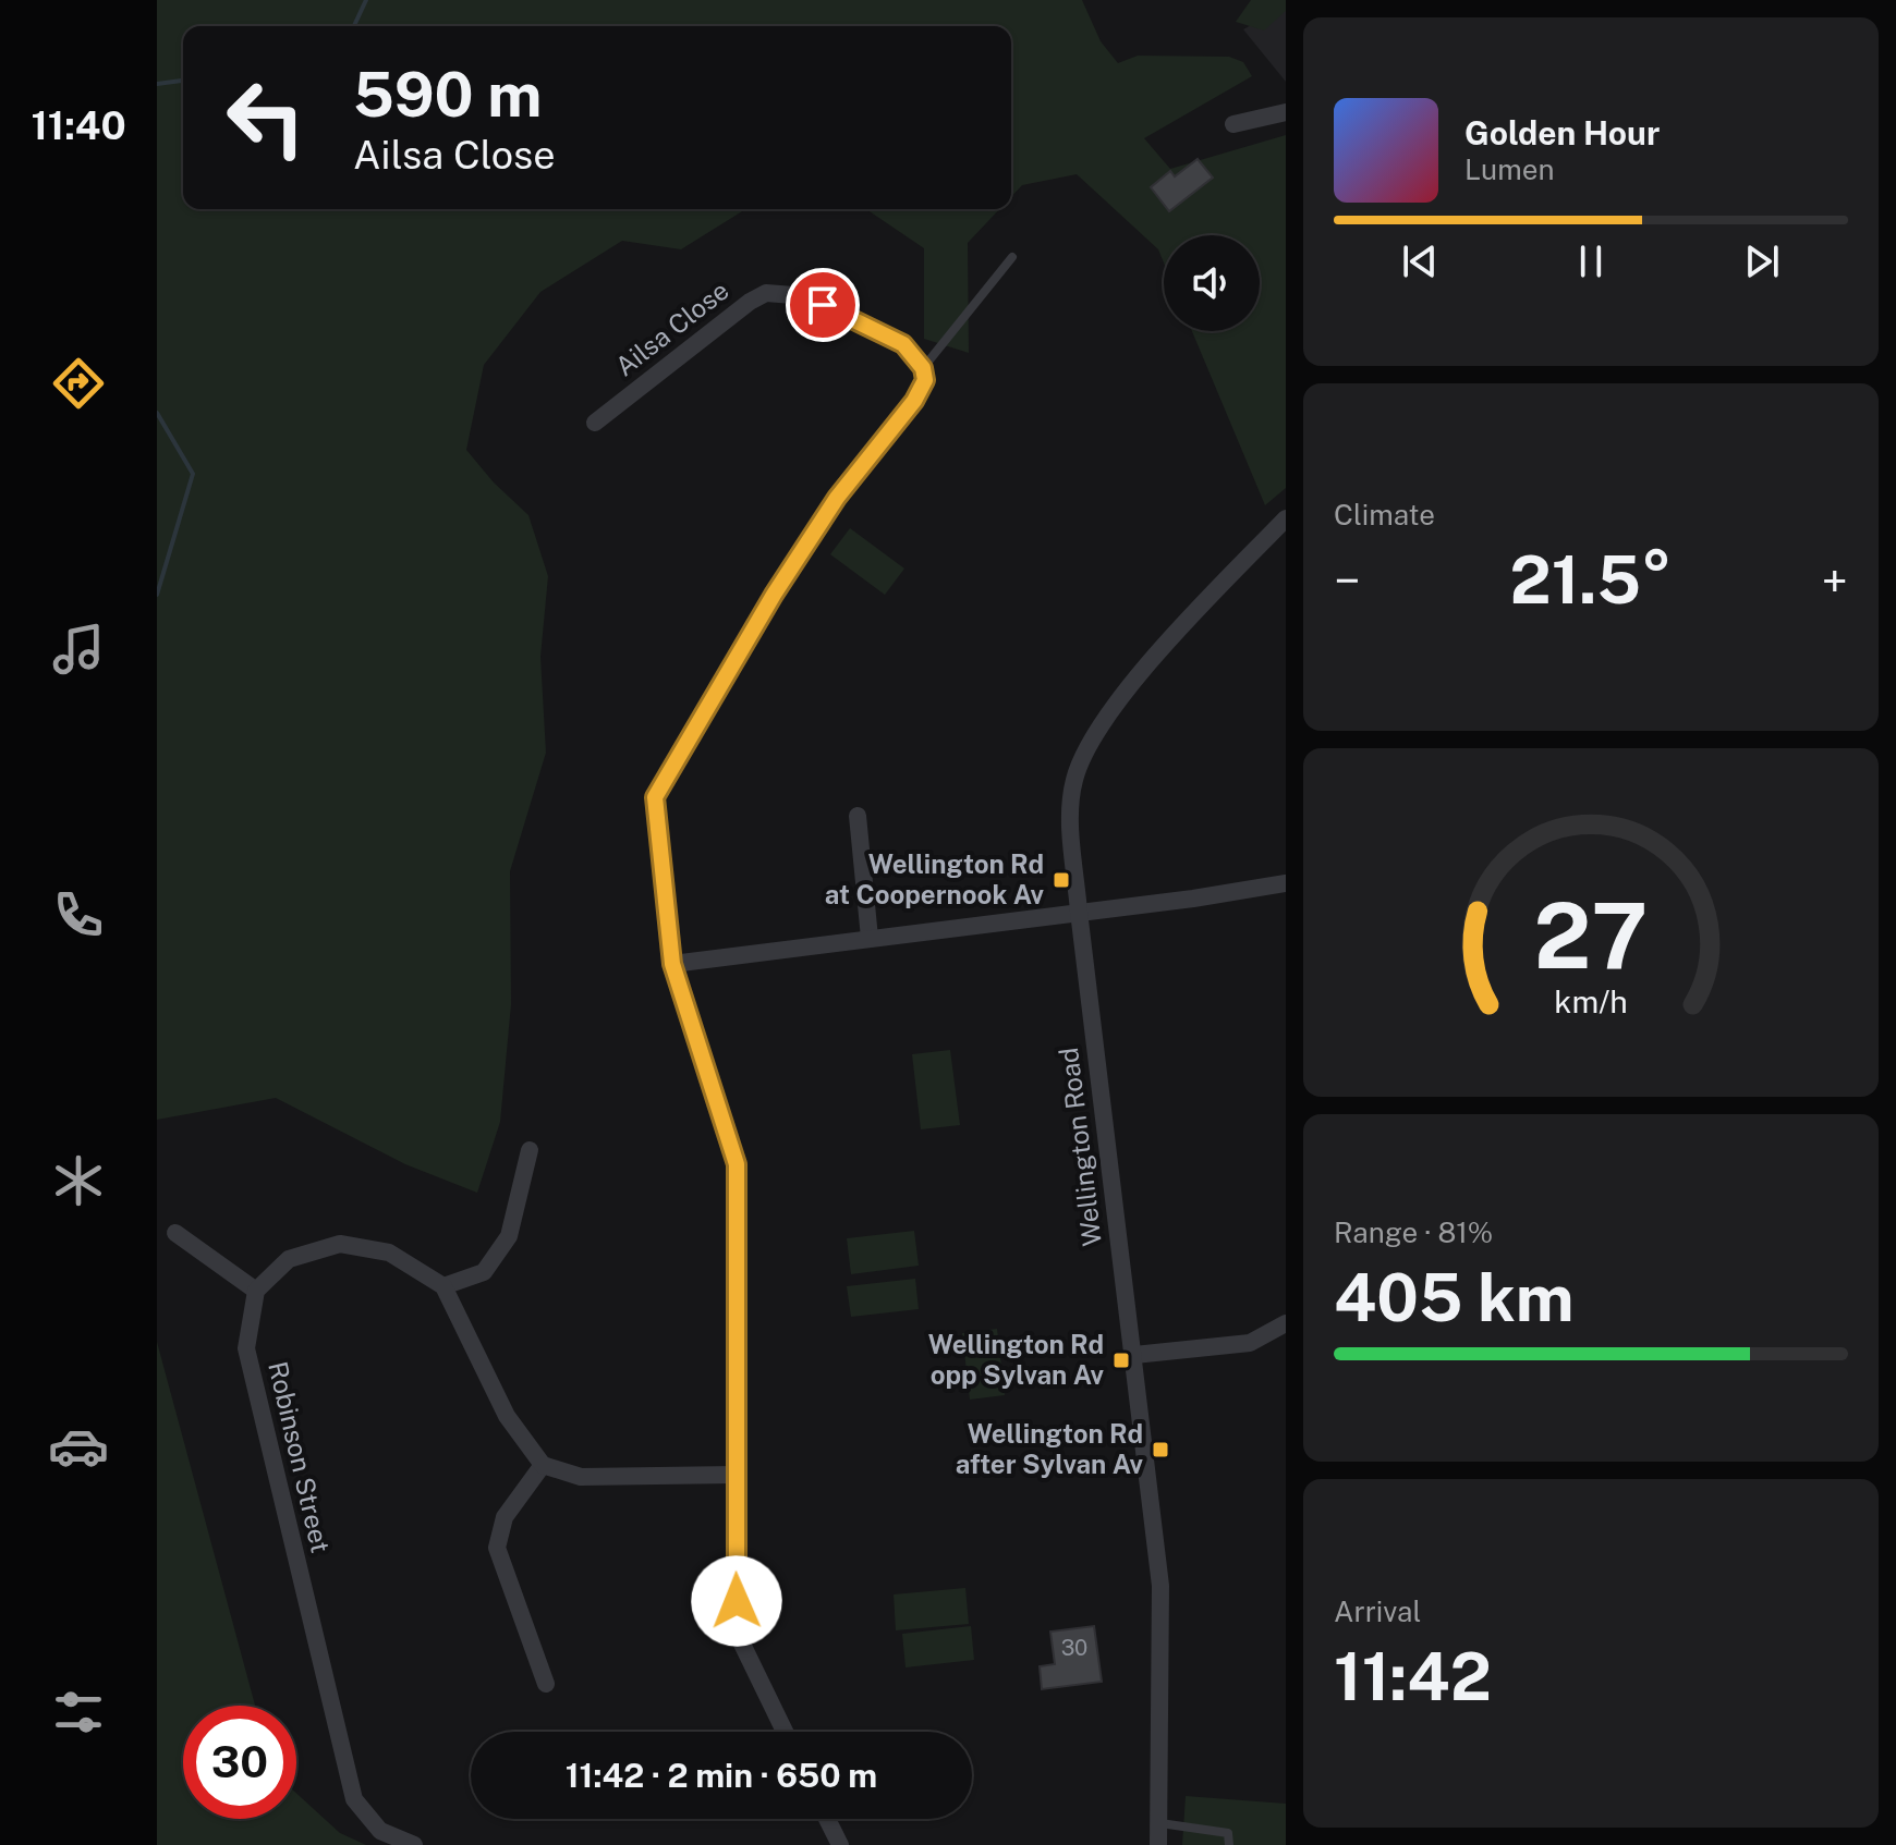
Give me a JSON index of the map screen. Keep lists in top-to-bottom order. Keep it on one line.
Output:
{"streets":{"street":["Ailsa Close","Wellington Road","Robinson Street"]},"places":{"transit":["Wellington Rd at Coopernook Av","Wellington Rd opp Sylvan Av","Wellington Rd after Sylvan Av"]},"house_numbers":["30"],"page":{"tabs":"11:40","turn":["590 m","Ailsa Close"],"song":["Golden Hour","Lumen"],"tile":["Climate",["Range · 81%","405 km"],["Arrival","11:42"]],"heat":["−","21.5°","+"],"limit":"30","trip":"11:42 · 2 min · 650 m","gauge":["27","km/h"]}}
